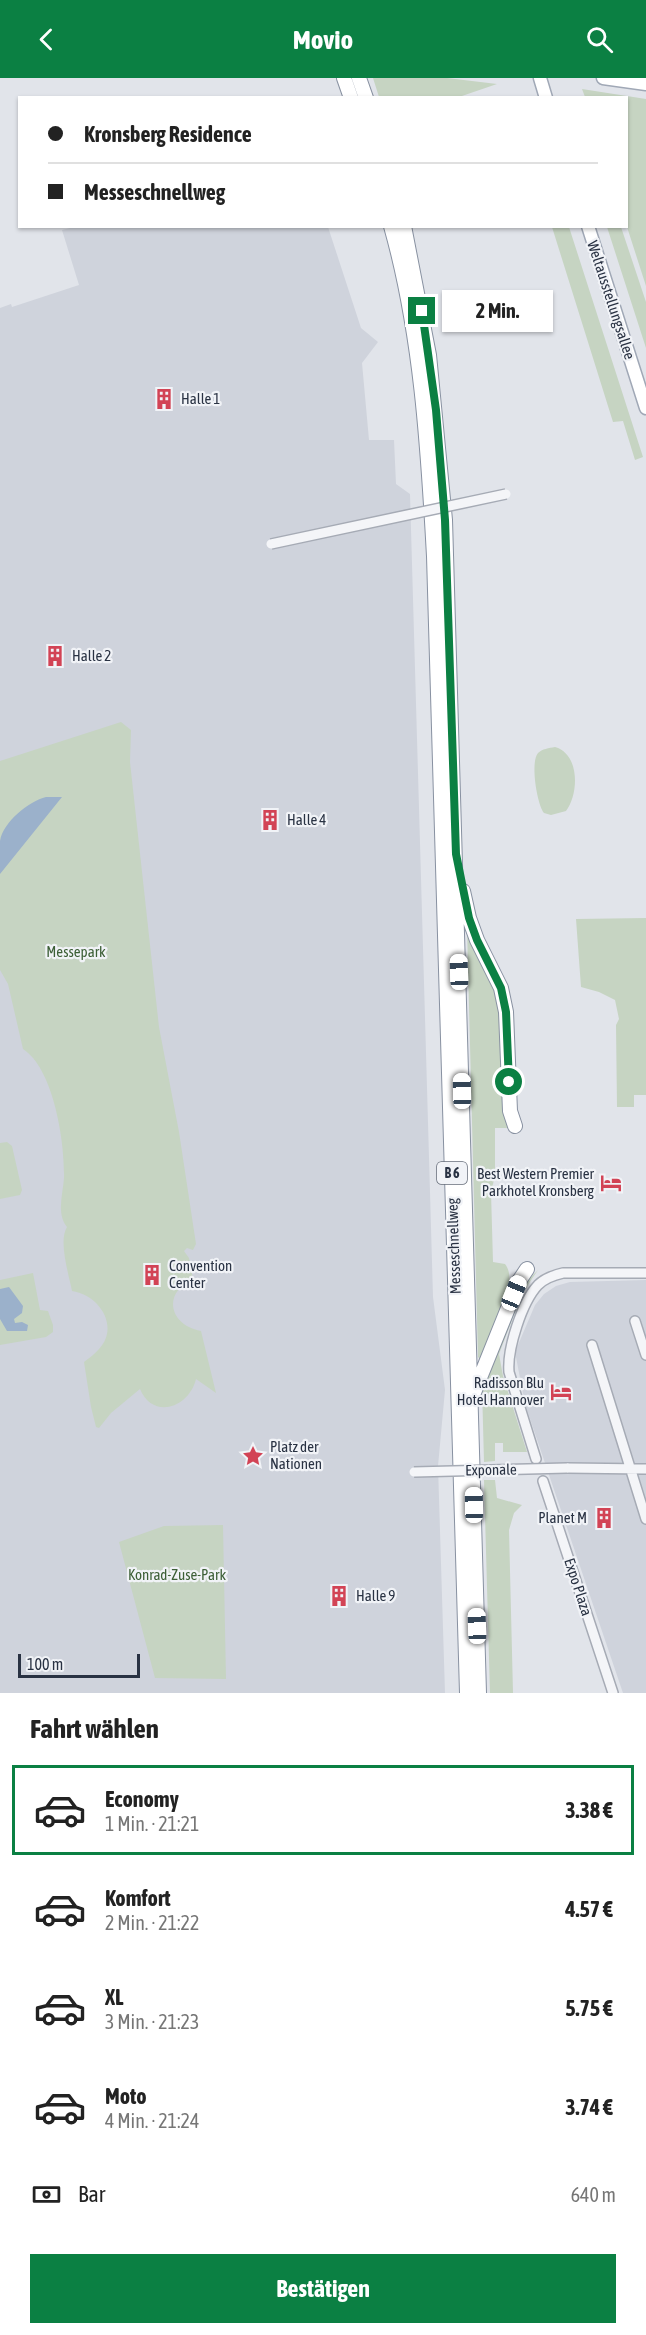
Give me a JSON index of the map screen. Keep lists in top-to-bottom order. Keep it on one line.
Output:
{"streets":{"highway":["B 6","Messeschnellweg"],"main road":["Weltausstellungsallee"],"street":["Exponale","Expo Plaza"]},"parks":["Messepark","Konrad-Zuse-Park"],"places":{"building":["Halle 1","Halle 2","Halle 4","Convention Center","Planet M","Halle 9"],"hotel":["Best Western Premier Parkhotel Kronsberg","Radisson Blu Hotel Hannover"],"place":["Platz der Nationen"]},"scale_bar":"100 m","page":{"header":"Movio","banner":["Kronsberg Residence","Messeschnellweg"],"bubble":"2 Min.","scale":"100 m","heading":"Fahrt wählen","list":[{"name":"Economy","note":"1 Min. · 21:21","value":"3.38 €"},{"name":"Komfort","note":"2 Min. · 21:22","value":"4.57 €"},{"name":"XL","note":"3 Min. · 21:23","value":"5.75 €"},{"name":"Moto","note":"4 Min. · 21:24","value":"3.74 €"}],"pay":["Bar","640 m"],"buttons":"Bestätigen"}}
